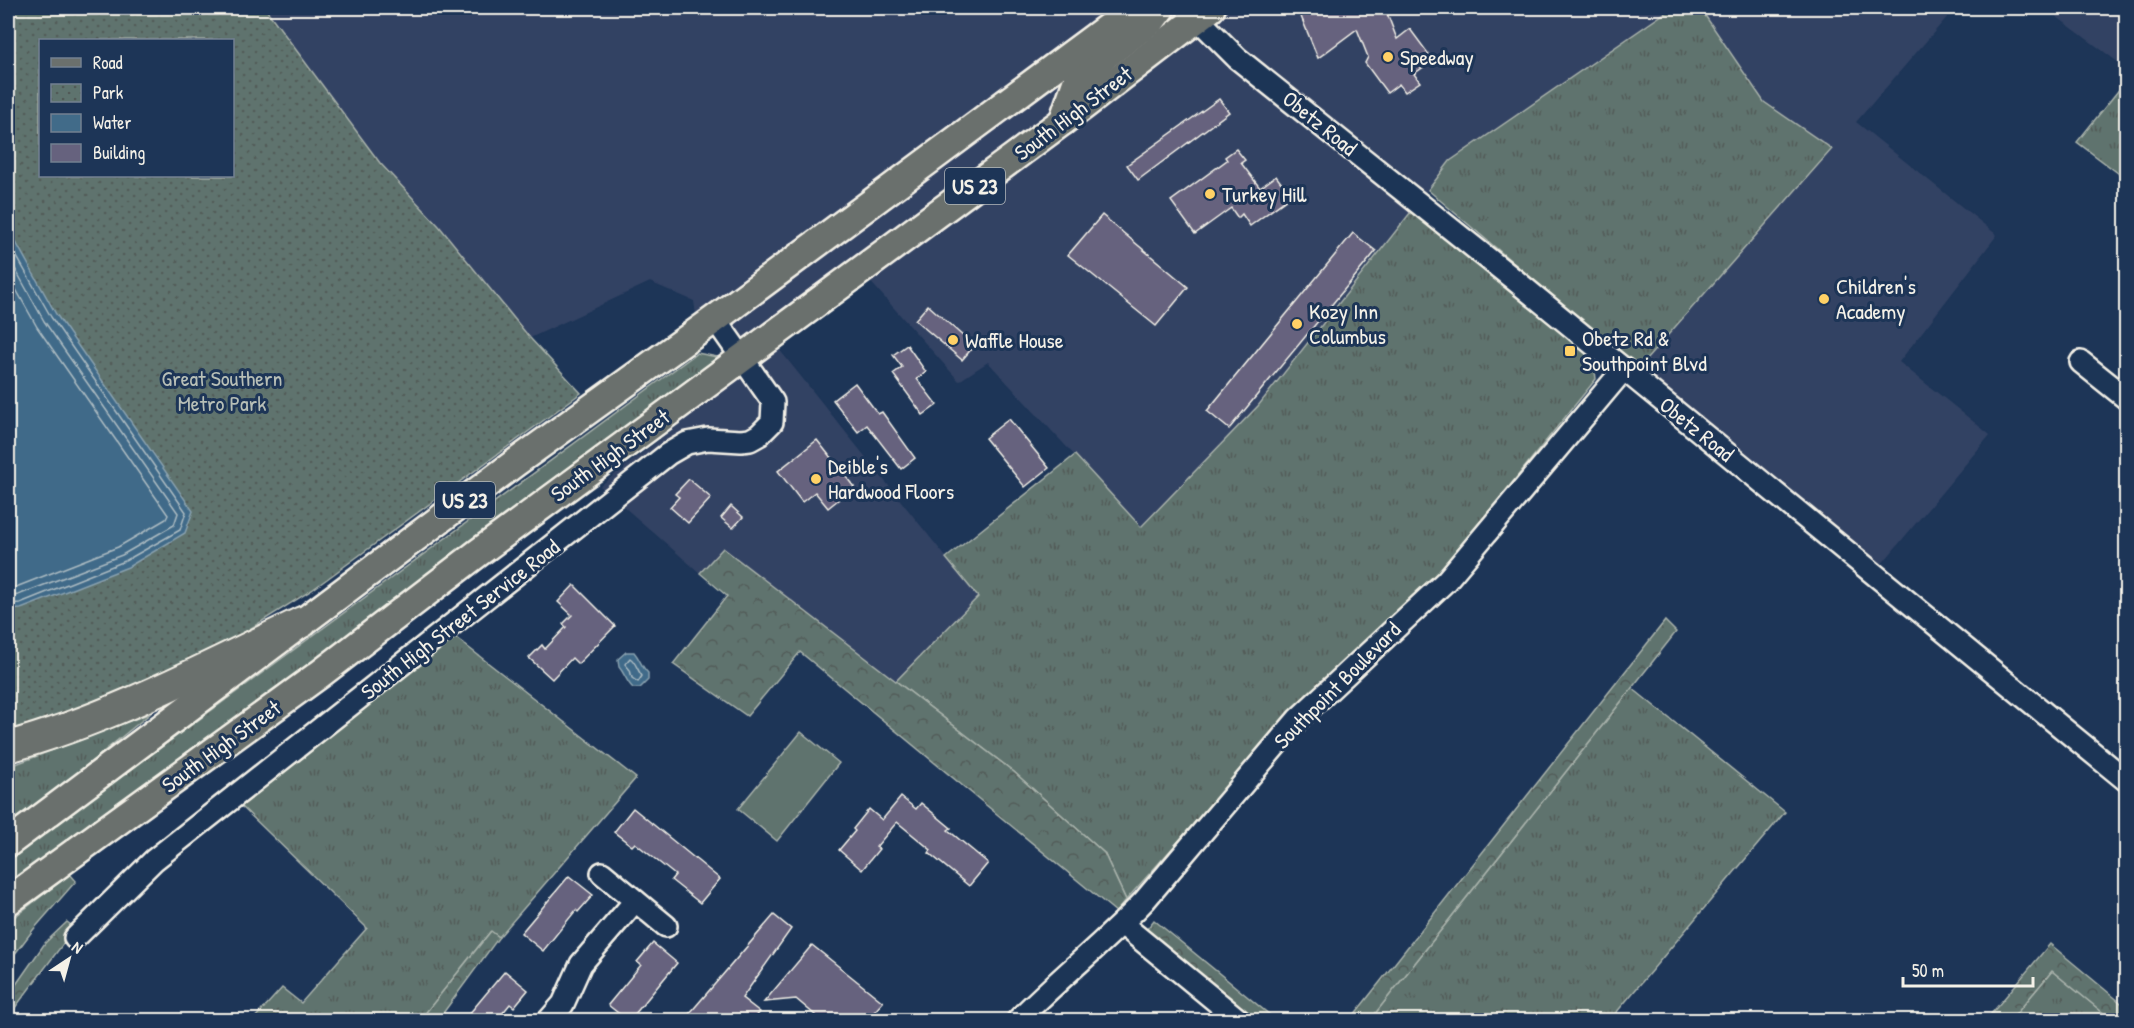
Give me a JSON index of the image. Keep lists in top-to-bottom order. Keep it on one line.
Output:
{"streets":{"main road":["South High Street","US 23"],"street":["Obetz Road","South High Street Service Road","Southpoint Boulevard"]},"crossings":[["South High Street","Obetz Road"],["South High Street","South High Street Service Road"],["Obetz Road","Southpoint Boulevard"],["US 23","South High Street Service Road"]],"parks":["Great Southern Metro Park"],"places":{"other":["Speedway","Turkey Hill","Children's Academy","Kozy Inn Columbus","Waffle House","Deible's Hardwood Floors"],"transit":["Obetz Rd & Southpoint Blvd"]},"legend":["Road","Park","Water","Building"],"scale_bar":"50 m","north":"top right"}
